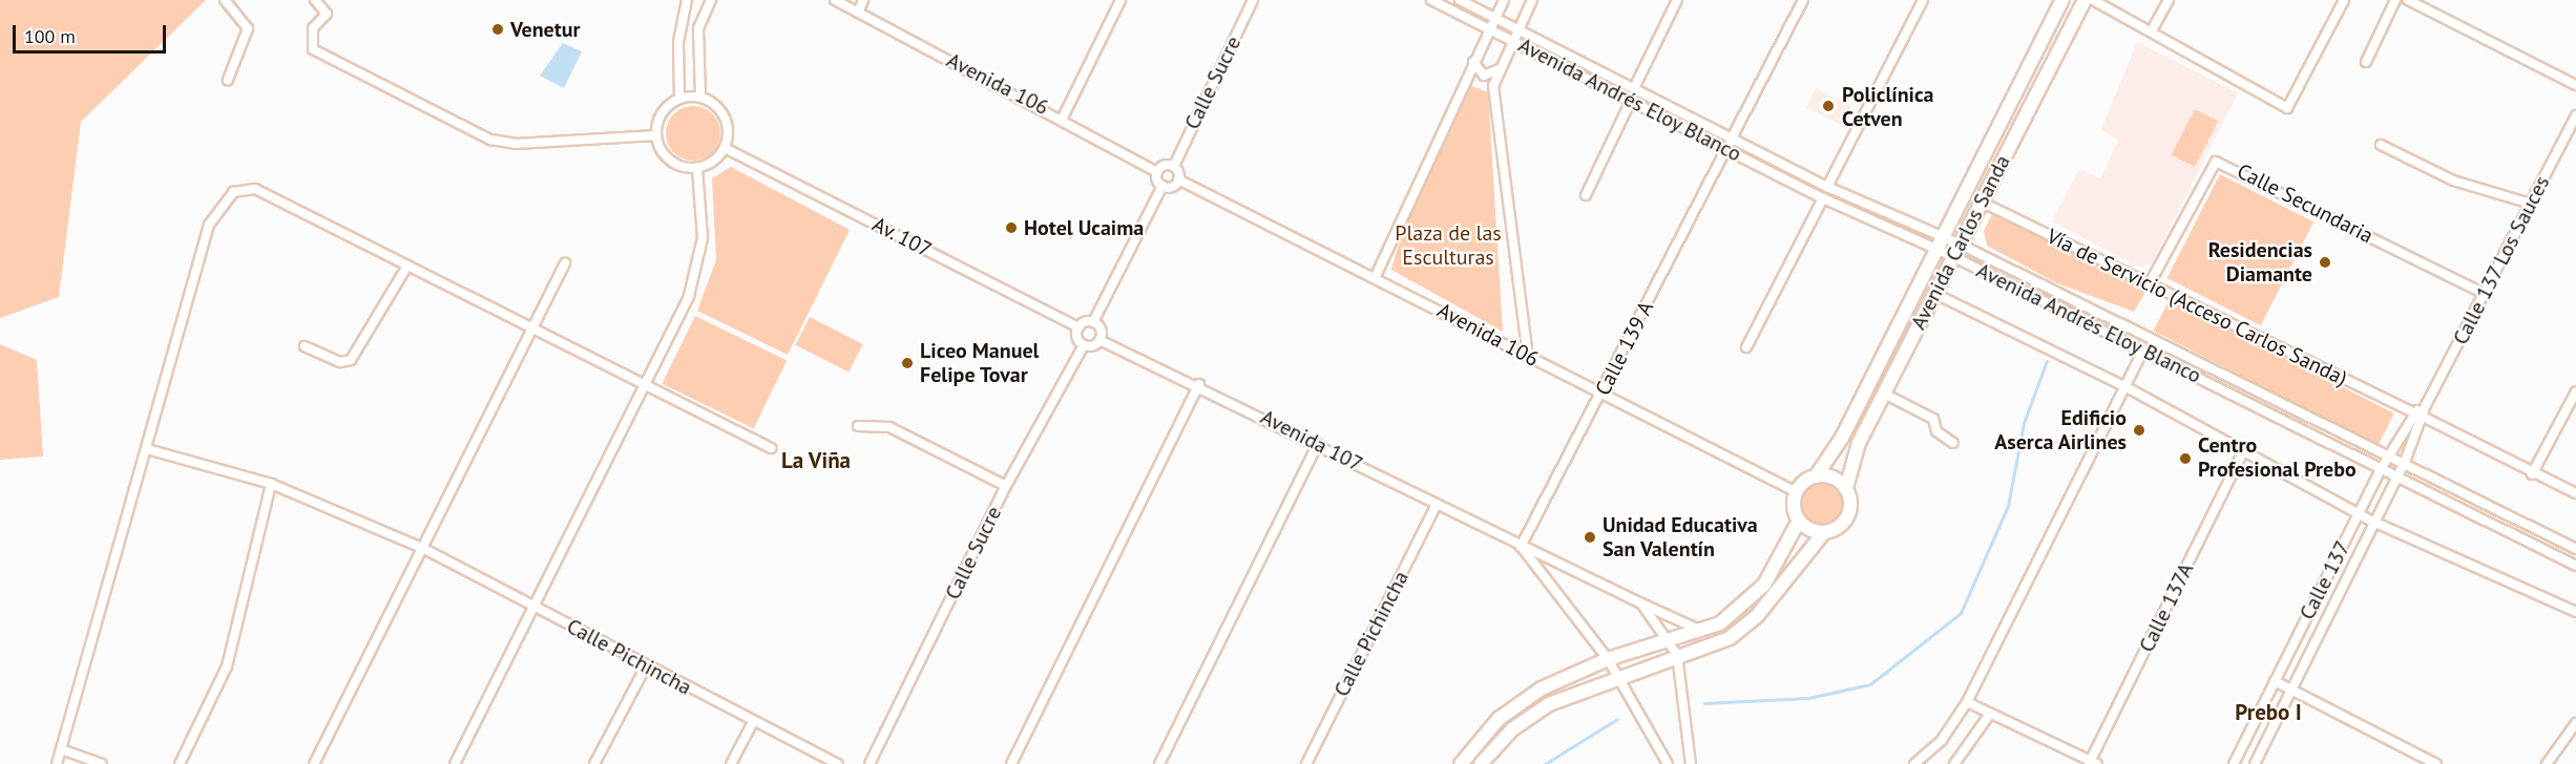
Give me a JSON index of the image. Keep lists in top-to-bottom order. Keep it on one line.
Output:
{"streets":{"street":["Calle Sucre","Avenida 106","Avenida Andrés Eloy Blanco","Calle Secundaria","Av. 107","Avenida Carlos Sanda","Calle 137 Los Sauces","Vía de Servicio (Acceso Carlos Sanda)","Calle 139 A","Avenida 107","Calle 137","Calle 137A","Calle Pichincha"]},"crossings":[["Avenida 106","Avenida Carlos Sanda"],["Avenida 106","Calle 139 A"],["Avenida Andrés Eloy Blanco","Avenida Carlos Sanda"],["Avenida Andrés Eloy Blanco","Calle 139 A"],["Avenida Andrés Eloy Blanco","Calle 137"],["Calle Secundaria","Calle 137 Los Sauces"],["Calle Secundaria","Vía de Servicio (Acceso Carlos Sanda)"],["Avenida Carlos Sanda","Vía de Servicio (Acceso Carlos Sanda)"],["Calle 137 Los Sauces","Calle 137"],["Vía de Servicio (Acceso Carlos Sanda)","Calle 137"],["Calle 139 A","Avenida 107"],["Avenida 107","Calle Pichincha"]],"districts":["La Viña","Prebo I"],"parks":["Plaza de las Esculturas"],"places":["Venetur","Policlínica Cetven","Hotel Ucaima","Residencias Diamante","Liceo Manuel Felipe Tovar","Edificio Aserca Airlines","Centro Profesional Prebo","Unidad Educativa San Valentín"],"scale_bar":"100 m"}
